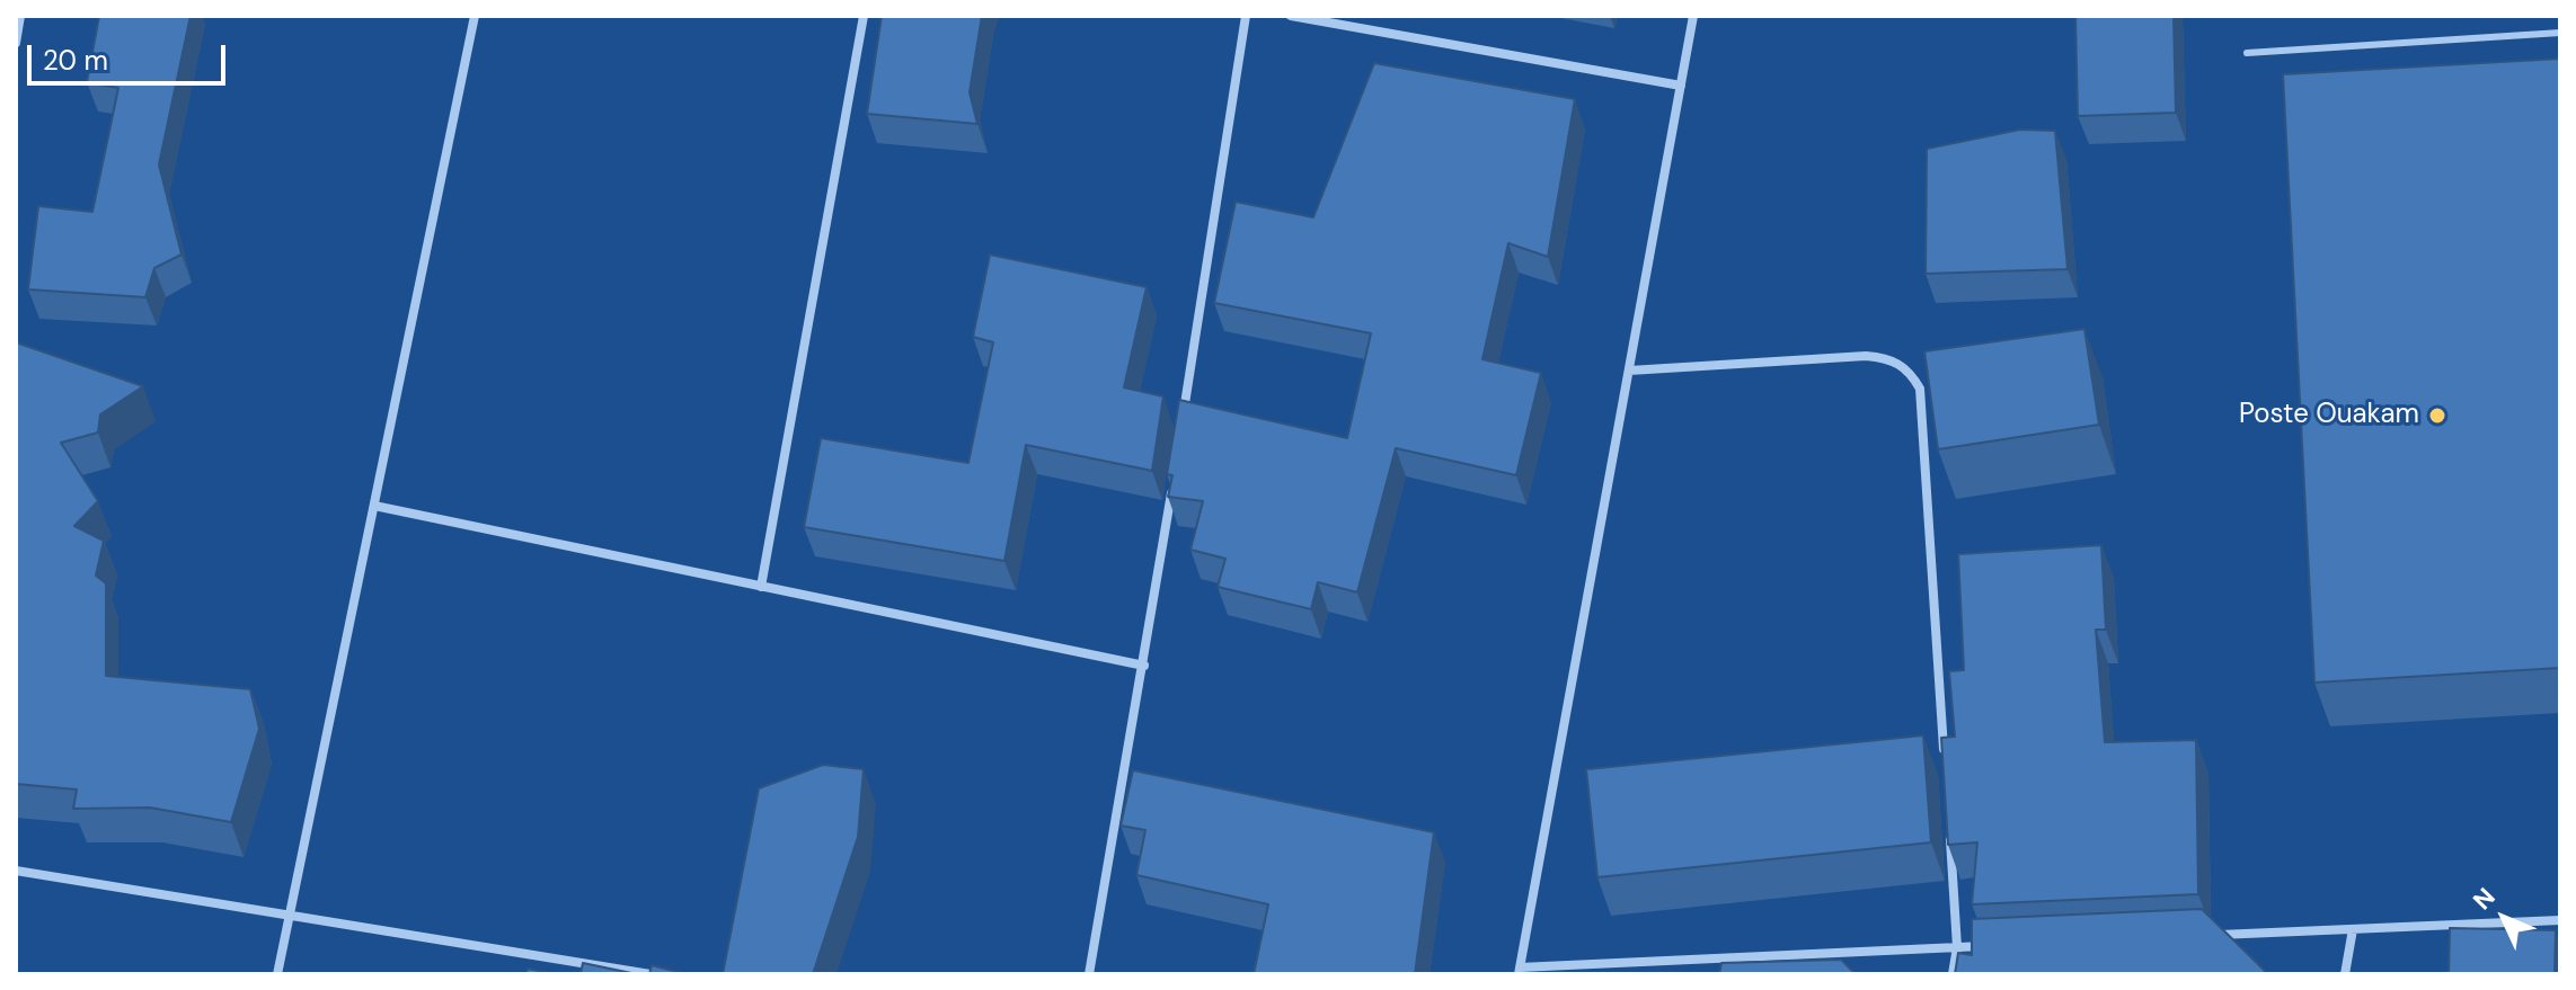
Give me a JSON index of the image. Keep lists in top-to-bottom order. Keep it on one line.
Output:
{"places":["Poste Ouakam"],"scale_bar":"20 m","north":"top left"}
